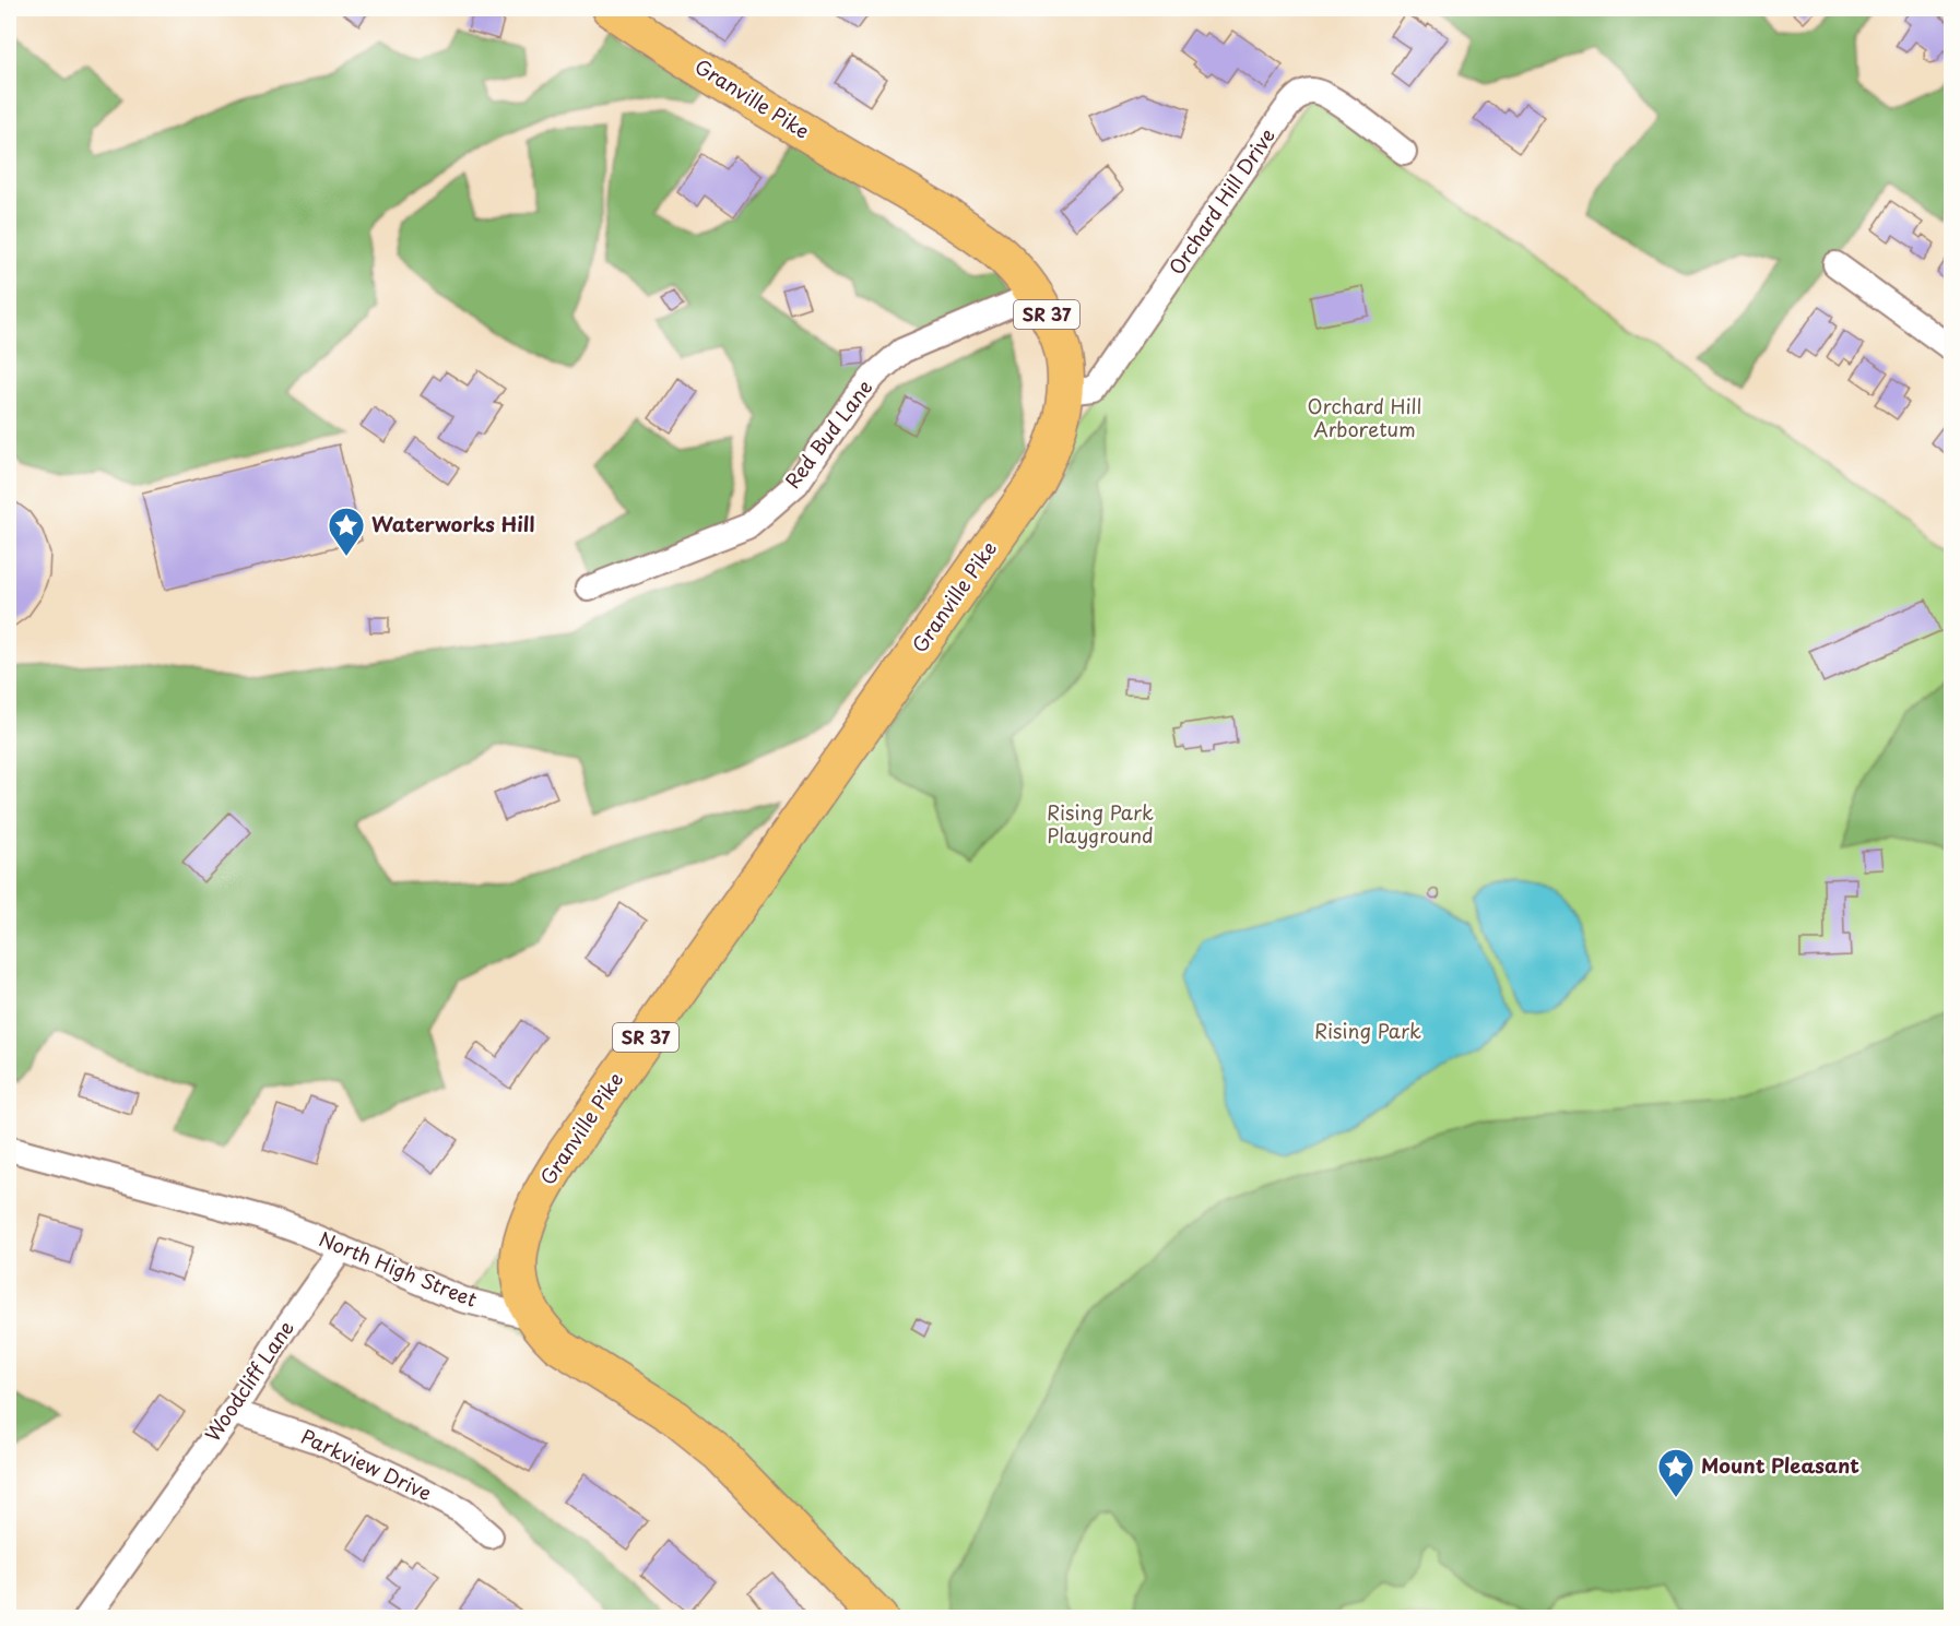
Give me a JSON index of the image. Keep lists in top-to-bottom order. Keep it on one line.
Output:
{"streets":{"highway":["Granville Pike","SR 37"],"street":["Orchard Hill Drive","Red Bud Lane","North High Street","Woodcliff Lane","Parkview Drive"]},"crossings":[["Granville Pike","Orchard Hill Drive"],["Granville Pike","SR 37"],["Granville Pike","Red Bud Lane"],["Granville Pike","North High Street"],["SR 37","North High Street"],["North High Street","Woodcliff Lane"],["Woodcliff Lane","Parkview Drive"]],"parks":["Orchard Hill Arboretum","Rising Park Playground","Rising Park"],"places":{"place":["Waterworks Hill","Mount Pleasant"]}}
